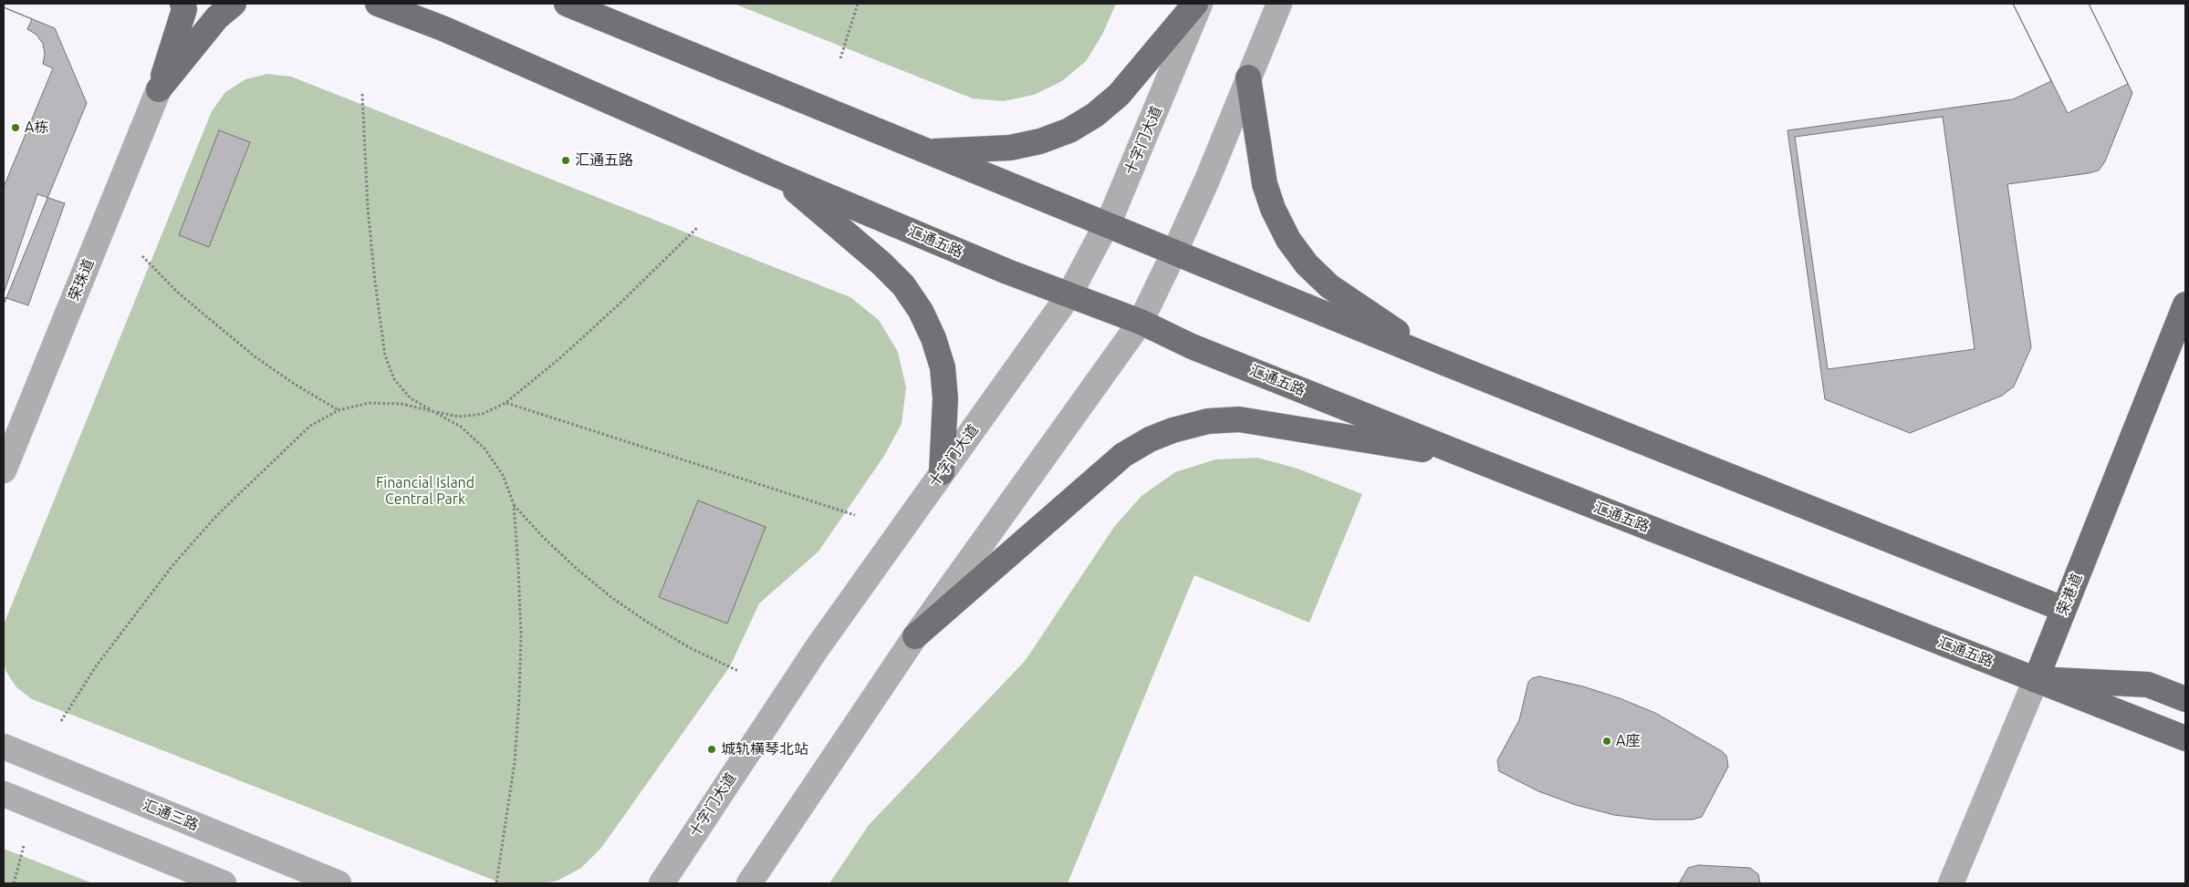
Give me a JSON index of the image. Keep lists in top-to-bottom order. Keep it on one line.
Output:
{"streets":{"main road":["汇通五路","荣港道"],"street":["十字门大道","荣珠道","汇通三路"]},"crossings":[["十字门大道","汇通五路"],["汇通五路","荣港道"]],"parks":["Financial Island Central Park"],"places":["A栋","汇通五路","A座","城轨横琴北站"]}
